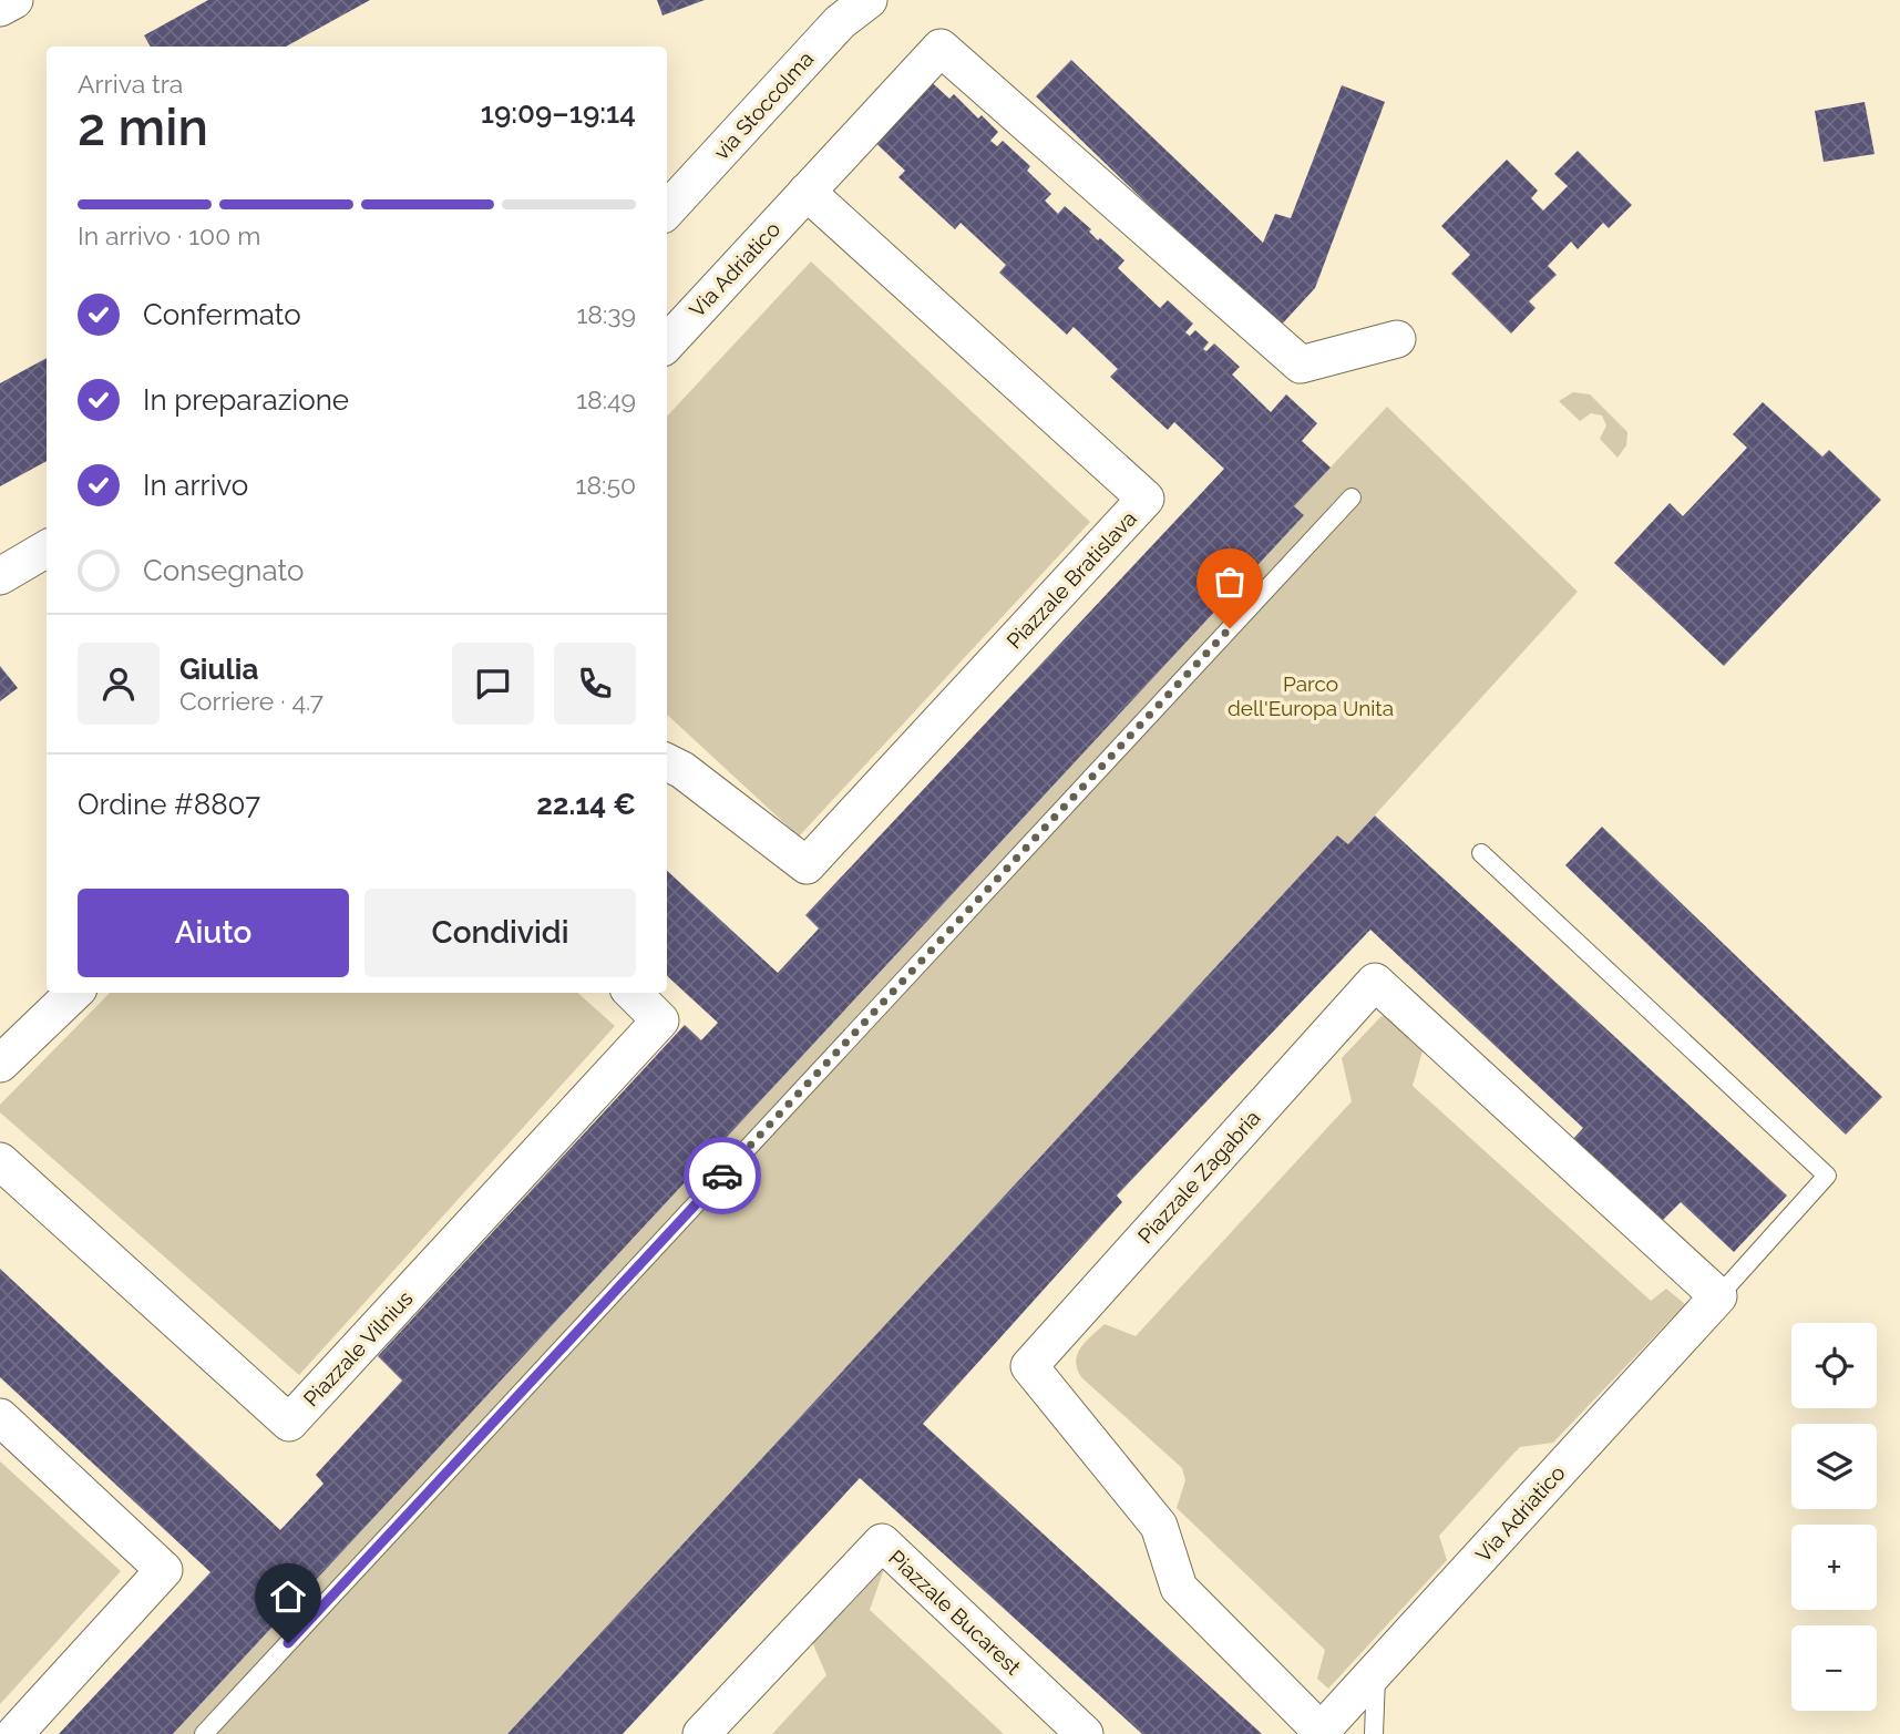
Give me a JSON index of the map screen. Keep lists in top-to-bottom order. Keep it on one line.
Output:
{"streets":{"street":["via Stoccolma","Via Adriatico","Piazzale Bratislava","Piazzale Zagabria","Piazzale Vilnius","Piazzale Bucarest"]},"crossings":[["Via Adriatico","Piazzale Bratislava"],["Via Adriatico","Piazzale Zagabria"]],"parks":["Parco dell'Europa Unita"],"page":{"heading":["2 min","Arriva tra","19:09–19:14"],"panel":["Giulia","Corriere · 4.7","Ordine #8807","22.14 €"],"bar":"In arrivo · 100 m","list":[["Confermato","18:39"],["In preparazione","18:49"],["In arrivo","18:50"],"Consegnato"],"buttons":["Aiuto","Condividi"],"map_buttons":["+","−"]}}
